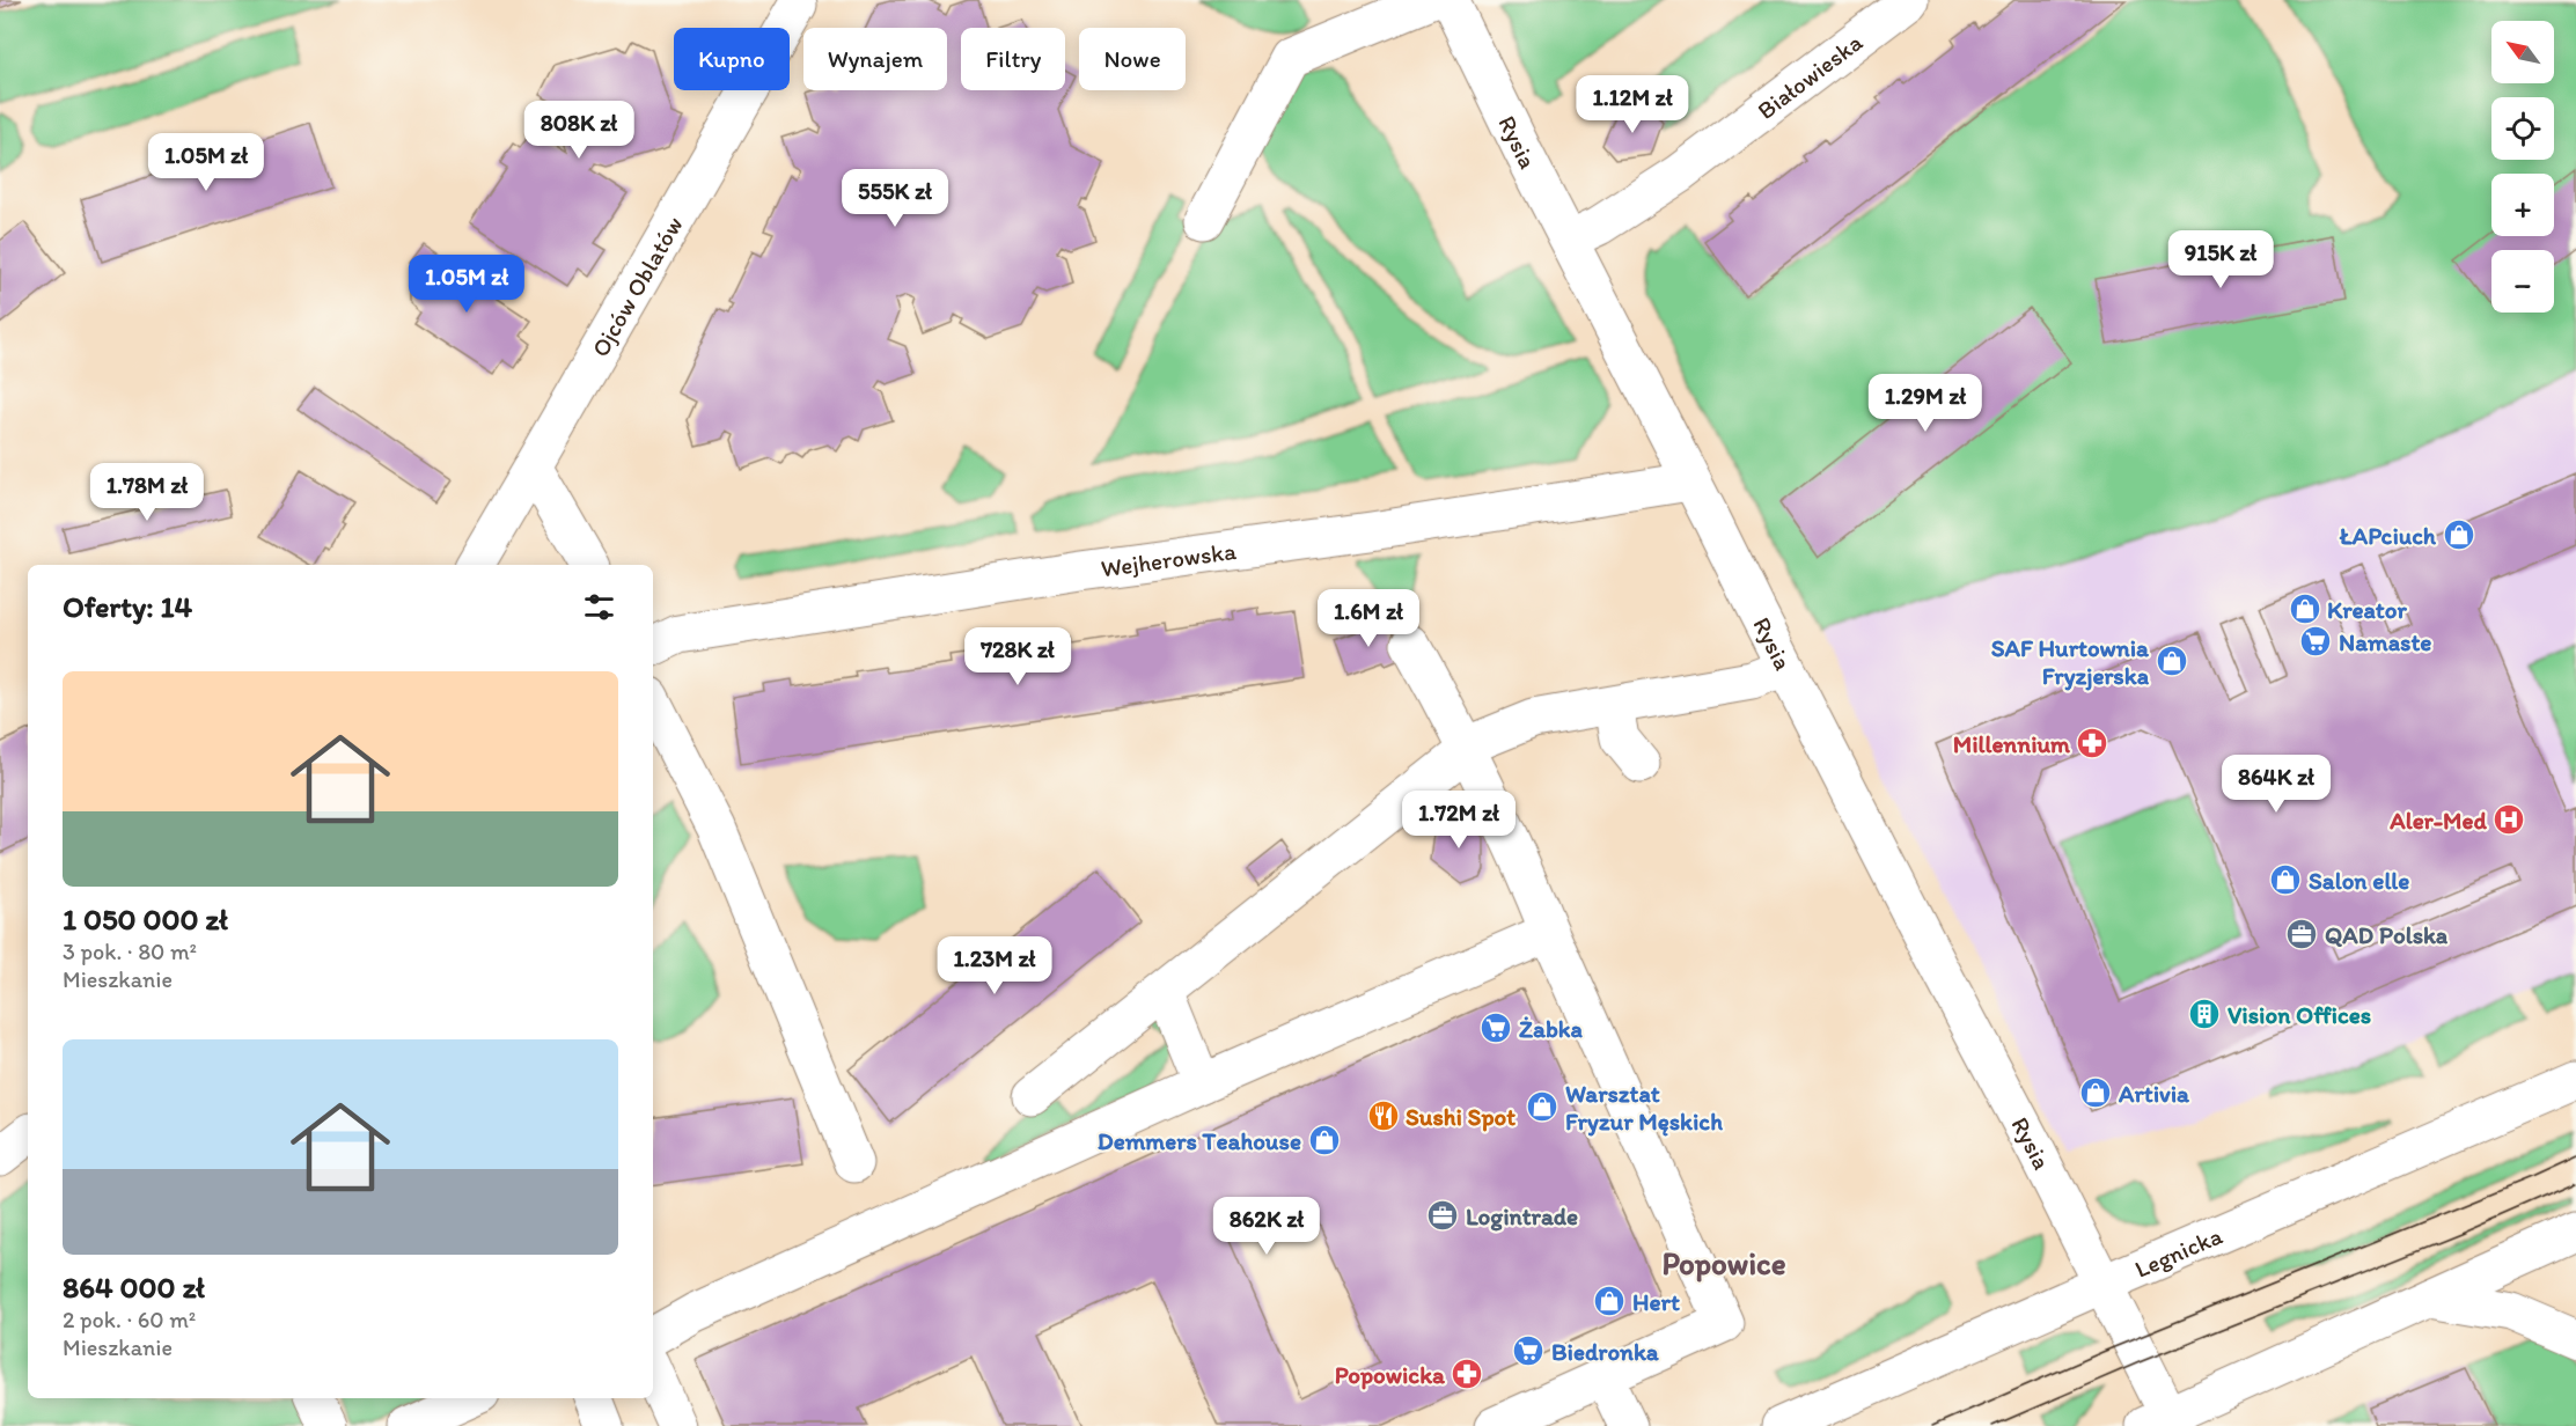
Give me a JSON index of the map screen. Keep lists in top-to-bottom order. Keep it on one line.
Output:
{"streets":{"street":["Białowieska","Rysia","Ojców Oblatów","Wejherowska","Legnicka"]},"crossings":[["Białowieska","Rysia"],["Rysia","Wejherowska"],["Rysia","Legnicka"]],"districts":["Popowice"],"places":{"shop":["ŁAPciuch","Kreator","SAF Hurtownia Fryzjerska","Salon elle","Artivia","Warsztat Fryzur Męskich","Demmers Teahouse","Hert"],"supermarket":["Namaste","Żabka","Biedronka"],"pharmacy":["Millennium","Popowicka"],"hospital":["Aler-Med"],"office":["QAD Polska","Logintrade"],"building":["Vision Offices"],"restaurant":["Sushi Spot"]},"north":"top left","page":{"map_buttons":["+","−"],"chip":["Kupno","Wynajem","Filtry","Nowe"],"price":["1.12M zł","808K zł","1.05M zł","555K zł","915K zł","1.05M zł","1.29M zł","1.78M zł","1.6M zł","728K zł","864K zł","1.72M zł","1.23M zł","862K zł"],"heading":"Oferty: 14","list":[{"name":"1 050 000 zł","note":"3 pok. · 80 m² · Mieszkanie"},{"name":"864 000 zł","note":"2 pok. · 60 m² · Mieszkanie"}]}}
